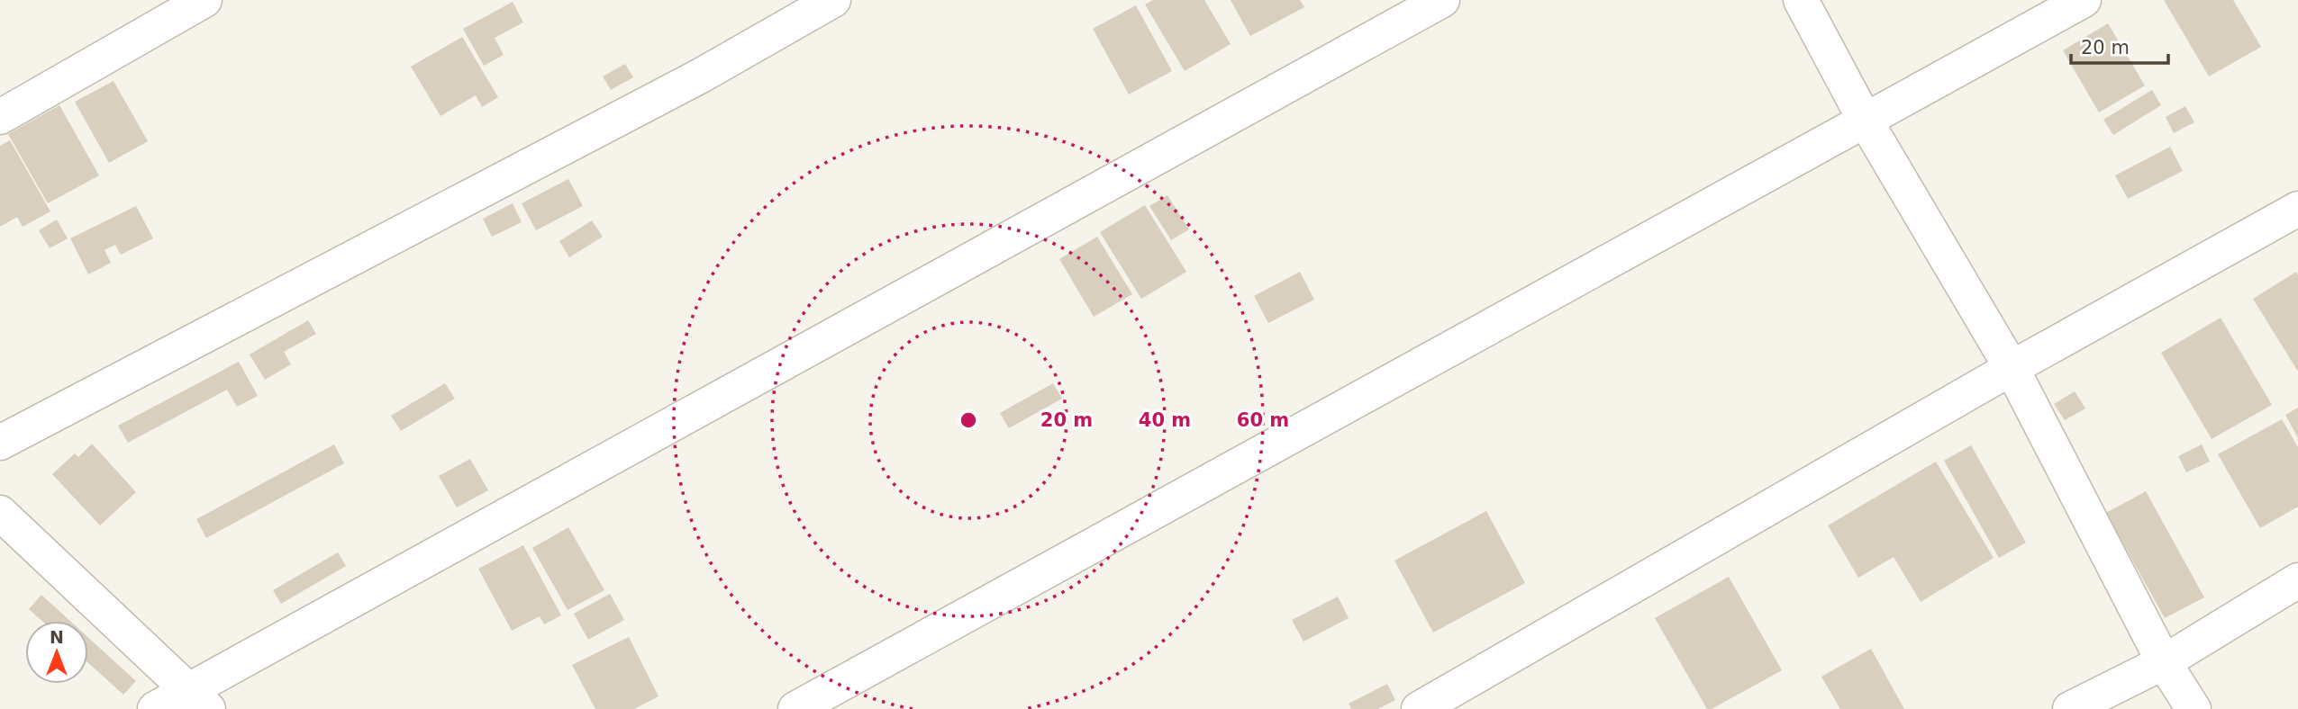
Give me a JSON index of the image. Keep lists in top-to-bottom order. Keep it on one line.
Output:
{"scale_bar":"20 m","north":"top","rings":["20 m","40 m","60 m"]}
